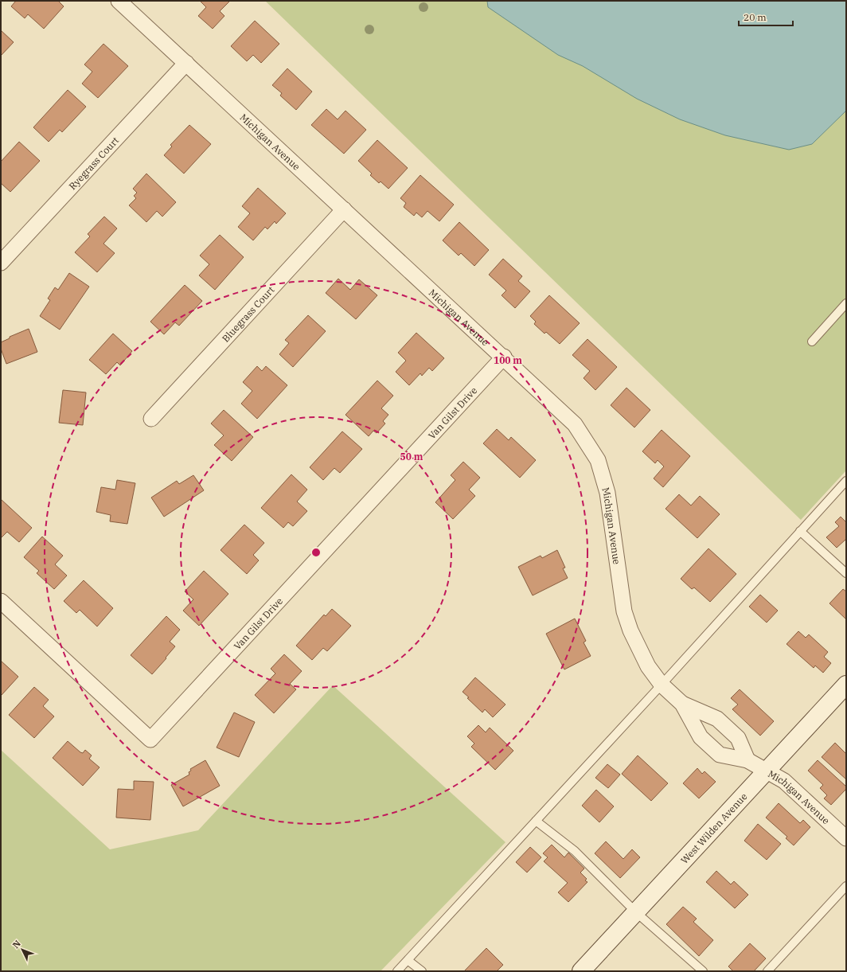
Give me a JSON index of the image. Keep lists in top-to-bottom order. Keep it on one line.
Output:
{"streets":{"street":["Michigan Avenue","Ryegrass Court","Bluegrass Court","Van Gilst Drive","West Wilden Avenue"]},"crossings":[["Michigan Avenue","Ryegrass Court"],["Michigan Avenue","Bluegrass Court"],["Michigan Avenue","Van Gilst Drive"],["Michigan Avenue","West Wilden Avenue"]],"scale_bar":"20 m","north":"top left","rings":["100 m","50 m"]}
